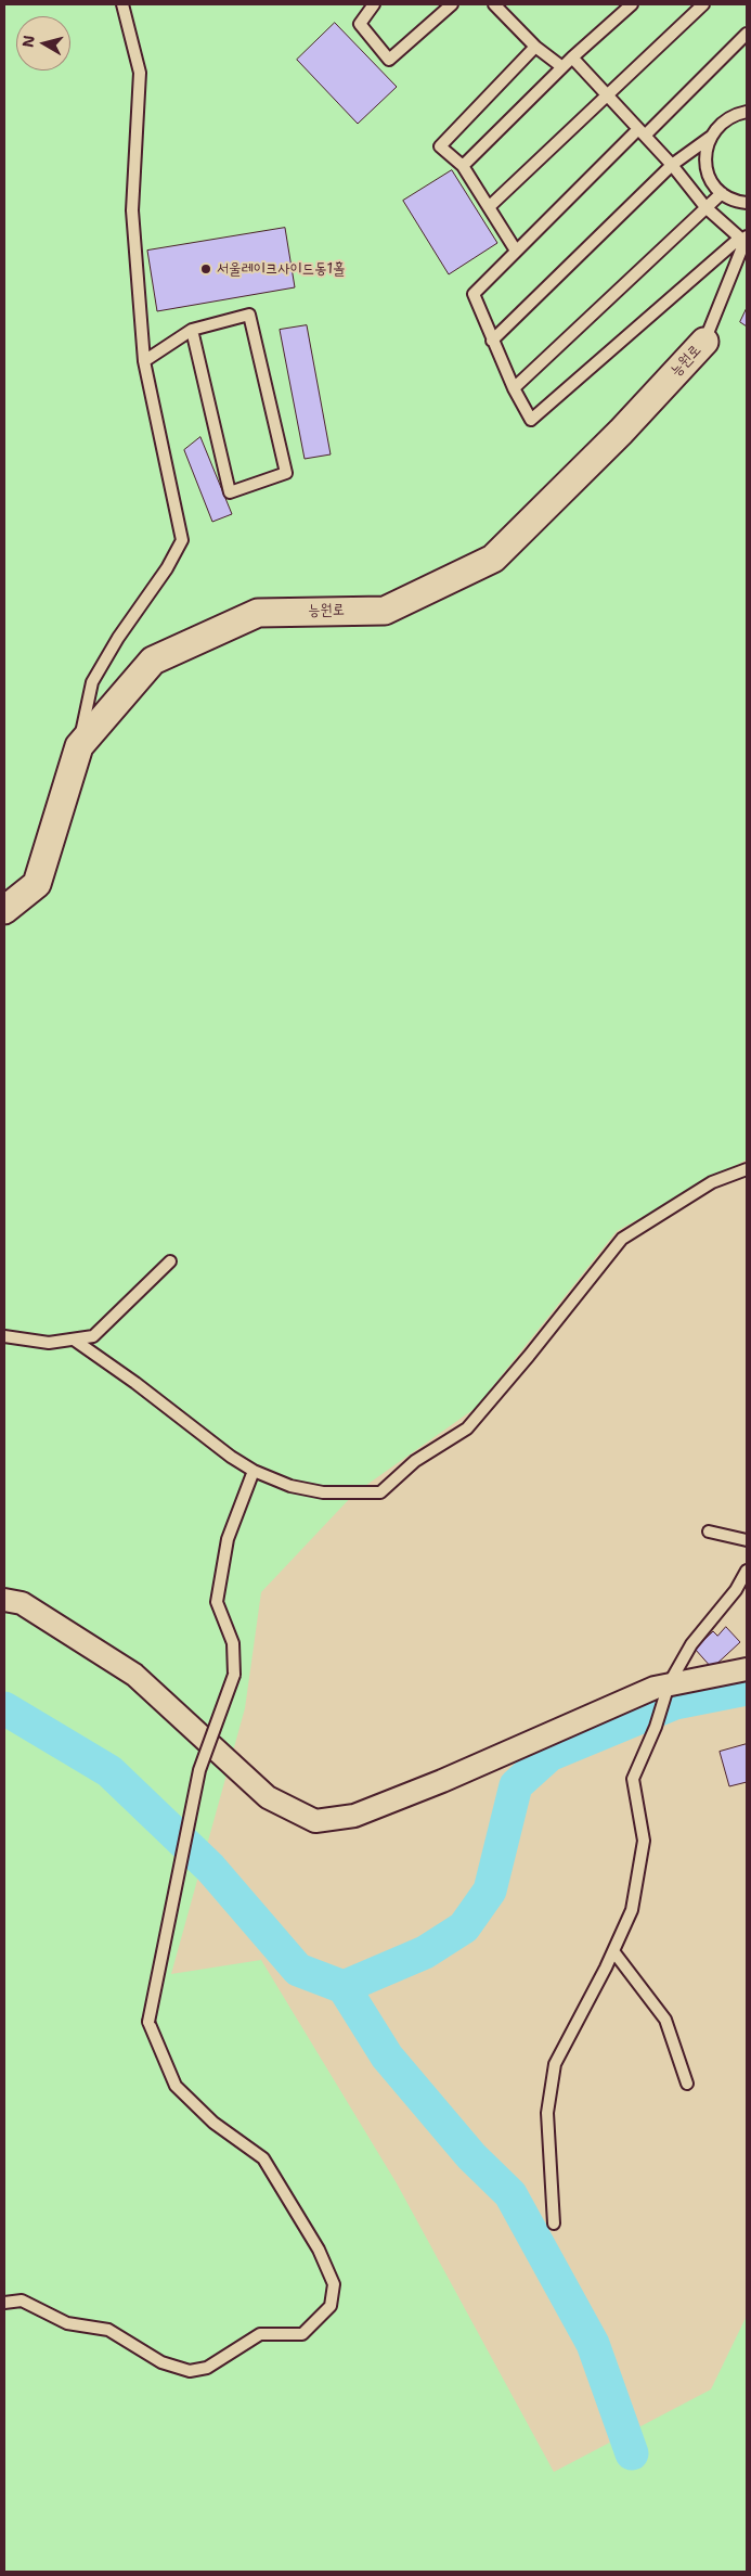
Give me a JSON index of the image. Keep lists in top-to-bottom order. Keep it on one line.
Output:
{"streets":{"street":["능원로"]},"places":["서울레이크사이드동1홀"],"north":"left"}
